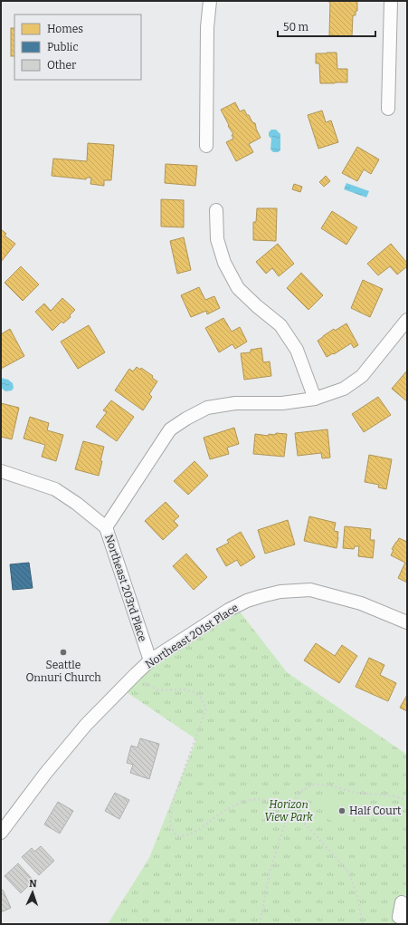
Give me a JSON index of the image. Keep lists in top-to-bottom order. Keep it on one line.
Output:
{"streets":{"street":["Northeast 203rd Place","Northeast 201st Place"]},"crossings":[["Northeast 203rd Place","Northeast 201st Place"]],"parks":["Horizon View Park"],"places":["Seattle Onnuri Church","Half Court"],"legend":["Homes","Public","Other"],"scale_bar":"50 m","north":"top"}
